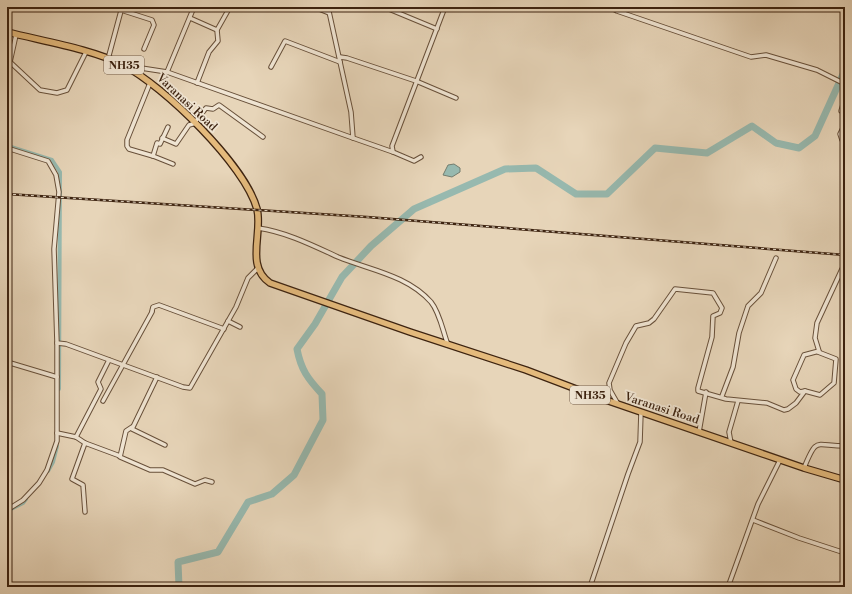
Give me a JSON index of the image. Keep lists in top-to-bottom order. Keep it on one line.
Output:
{"streets":{"highway":["NH35","Varanasi Road"]},"crossings":[["NH35","Varanasi Road"]]}
